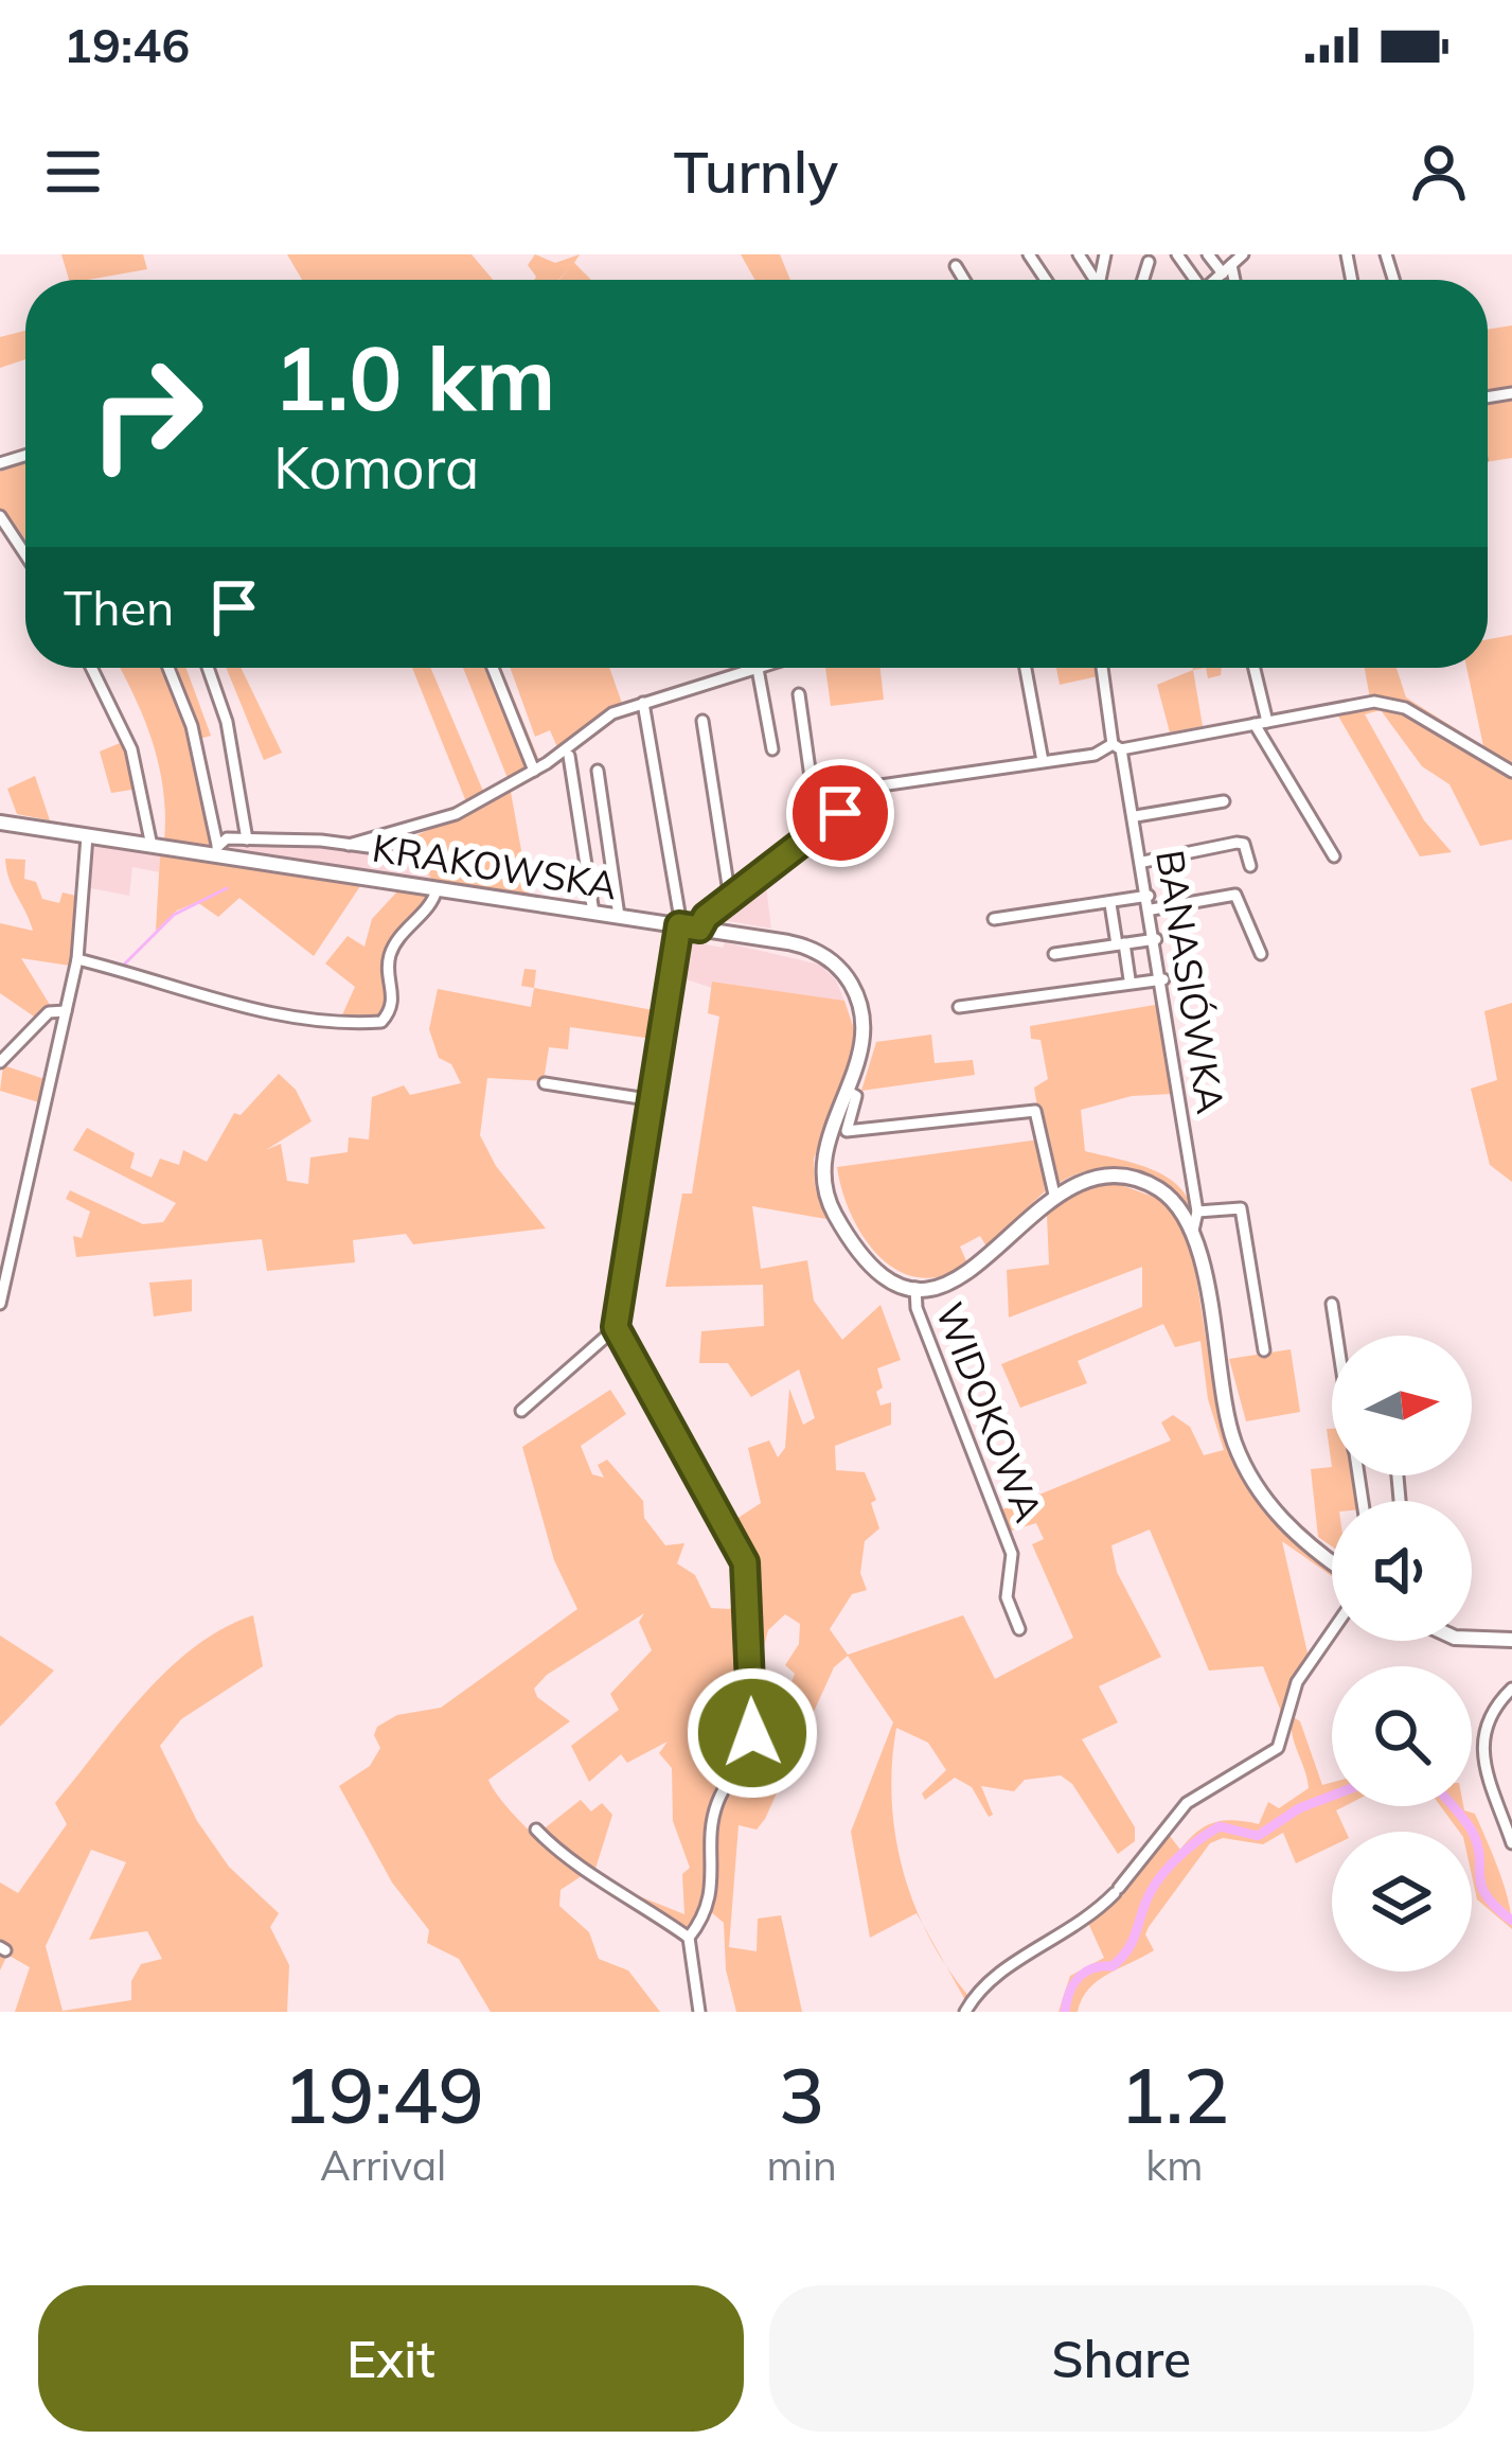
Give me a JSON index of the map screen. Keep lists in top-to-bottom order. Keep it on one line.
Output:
{"streets":{"main road":["KRAKOWSKA"],"street":["BANASIÓWKA","WIDOKOWA"]},"crossings":[["KRAKOWSKA","WIDOKOWA"]],"north":"right","page":{"status":"19:46","header":"Turnly","turn":["1.0 km","Komora"],"then":"Then","eta":["19:49","Arrival","3","min","1.2","km"],"buttons":["Exit","Share"]}}
